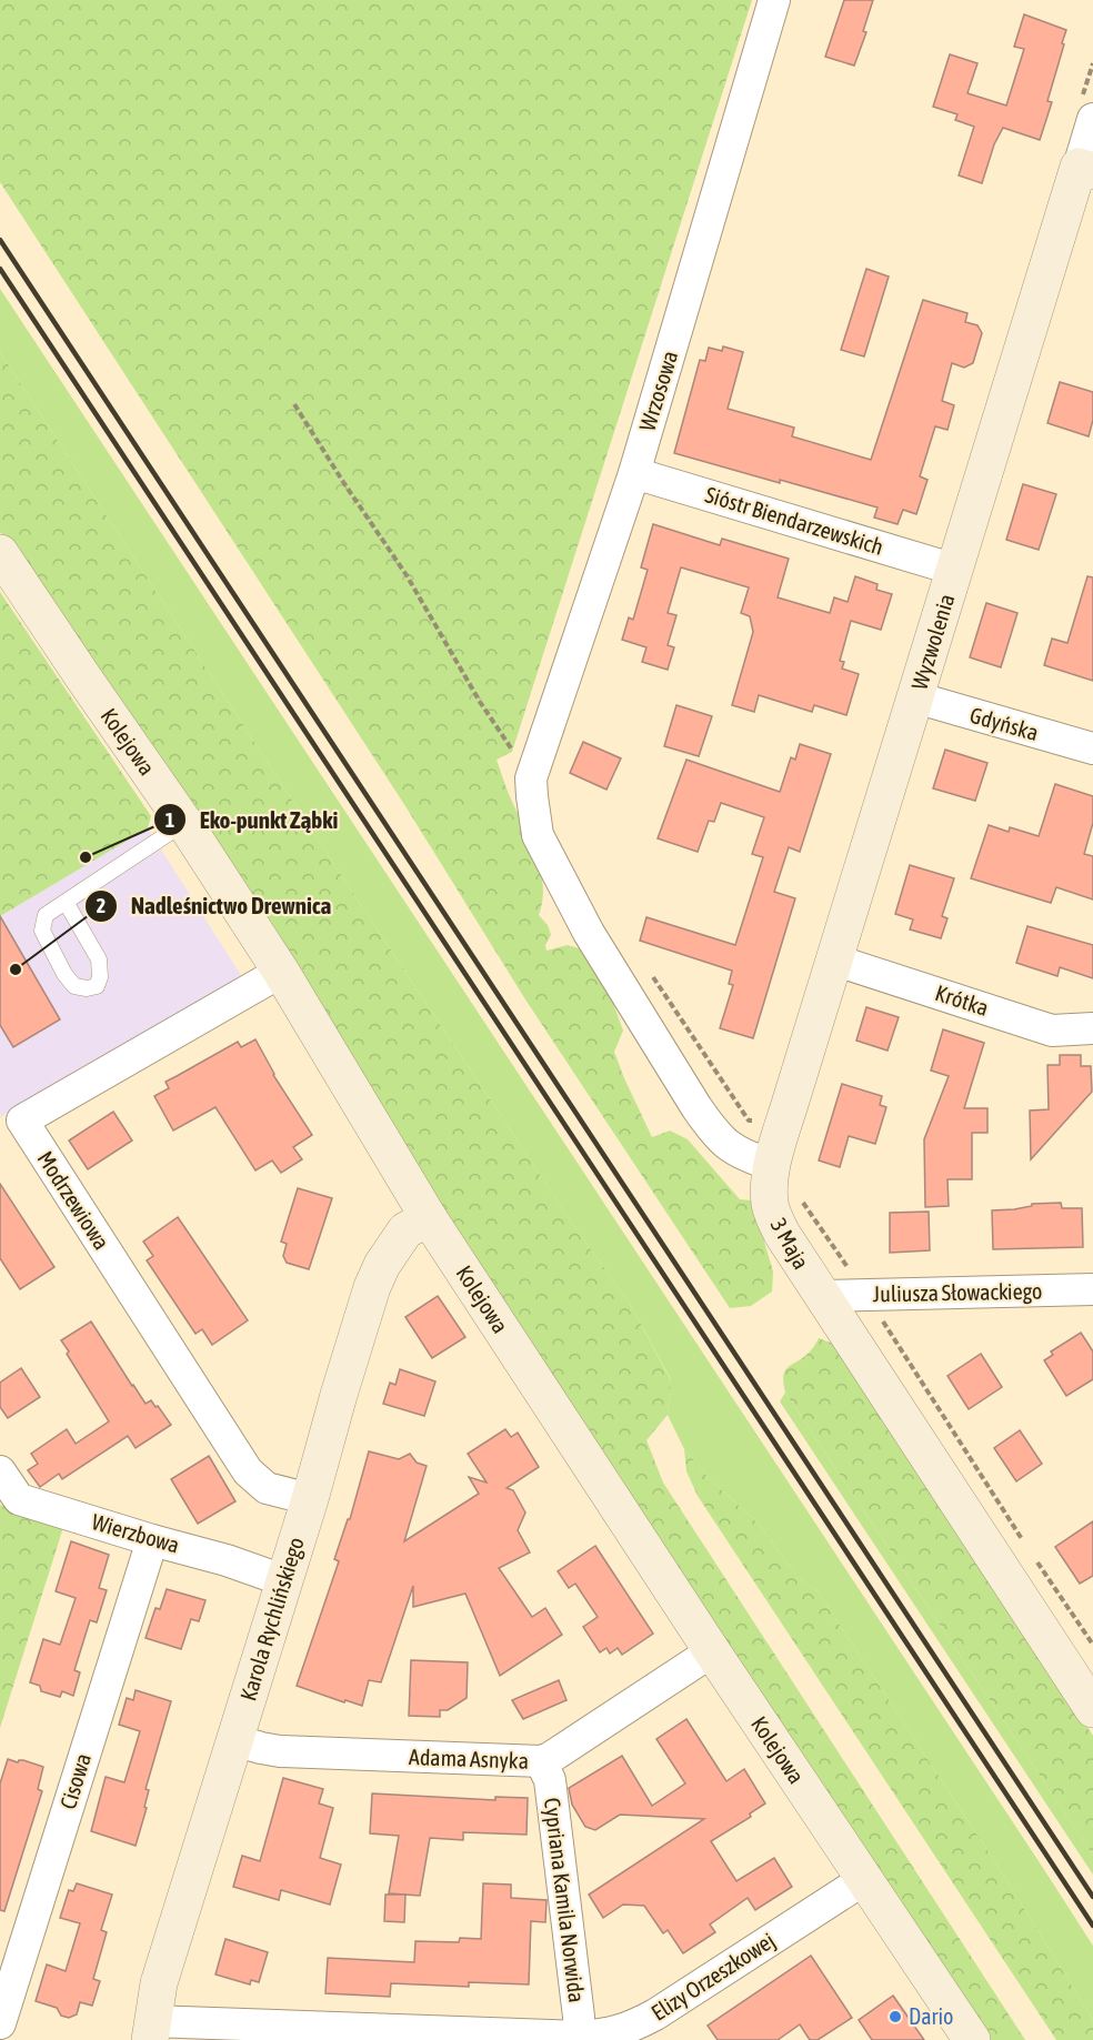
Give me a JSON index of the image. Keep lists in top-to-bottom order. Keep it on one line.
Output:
{"streets":{"street":["Wrzosowa","Sióstr Biendarzewskich","Wyzwolenia","Gdyńska","Kolejowa","Krótka","Modrzewiowa","3 Maja","Juliusza Słowackiego","Wierzbowa","Karola Rychlińskiego","Adama Asnyka","Cisowa","Cypriana Kamila Norwida","Elizy Orzeszkowej"]},"crossings":[["Wrzosowa","Sióstr Biendarzewskich"],["Sióstr Biendarzewskich","Wyzwolenia"],["Wyzwolenia","Gdyńska"],["Wyzwolenia","Krótka"],["Wyzwolenia","3 Maja"],["Kolejowa","Modrzewiowa"],["Kolejowa","Karola Rychlińskiego"],["Kolejowa","Adama Asnyka"],["Kolejowa","Elizy Orzeszkowej"],["Modrzewiowa","Karola Rychlińskiego"],["3 Maja","Juliusza Słowackiego"],["Wierzbowa","Karola Rychlińskiego"],["Wierzbowa","Cisowa"],["Karola Rychlińskiego","Adama Asnyka"],["Karola Rychlińskiego","Elizy Orzeszkowej"],["Adama Asnyka","Cypriana Kamila Norwida"],["Cypriana Kamila Norwida","Elizy Orzeszkowej"]],"places":["Eko-punkt Ząbki","Nadleśnictwo Drewnica","Dario"]}
